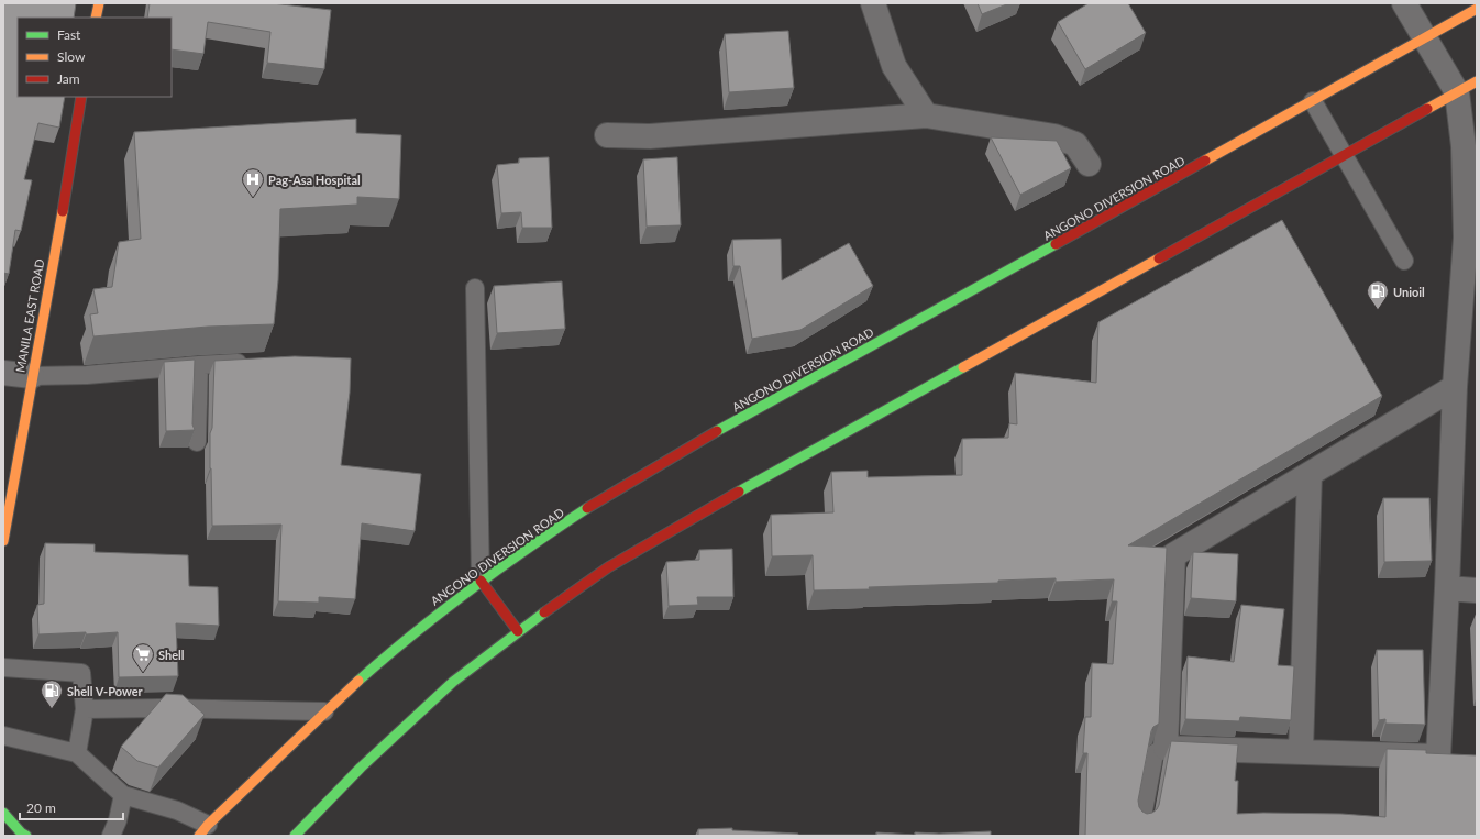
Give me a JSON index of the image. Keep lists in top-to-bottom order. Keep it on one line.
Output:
{"streets":{"main road":["ANGONO DIVERSION ROAD","MANILA EAST ROAD"]},"places":{"hospital":["Pag-Asa Hospital"],"fuel station":["Unioil","Shell V-Power"],"supermarket":["Shell"]},"legend":["Fast","Slow","Jam"],"scale_bar":"20 m"}
